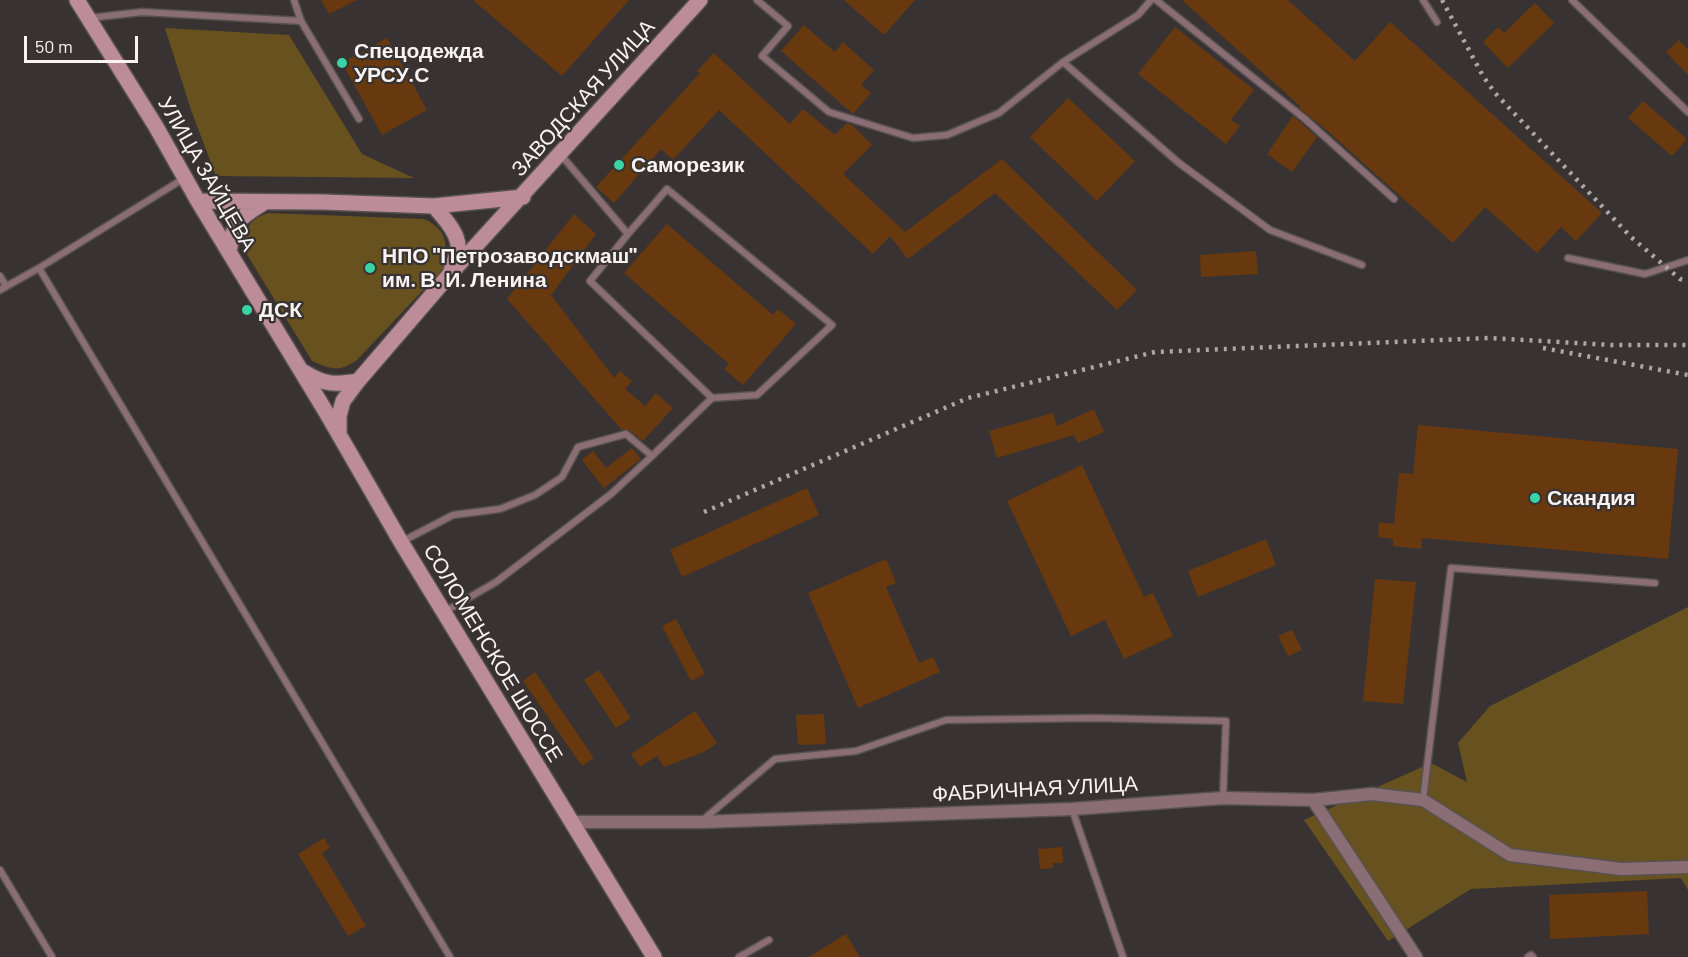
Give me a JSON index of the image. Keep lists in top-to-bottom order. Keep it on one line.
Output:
{"streets":{"main road":["ЗАВОДСКАЯ УЛИЦА","УЛИЦА ЗАЙЦЕВА","СОЛОМЕНСКОЕ ШОССЕ"],"street":["ФАБРИЧНАЯ УЛИЦА"]},"crossings":[["ЗАВОДСКАЯ УЛИЦА","СОЛОМЕНСКОЕ ШОССЕ"],["УЛИЦА ЗАЙЦЕВА","СОЛОМЕНСКОЕ ШОССЕ"],["СОЛОМЕНСКОЕ ШОССЕ","ФАБРИЧНАЯ УЛИЦА"]],"places":["Спецодежда УРСУ.С","Саморезик","НПО \"Петрозаводскмаш\" им. В. И. Ленина","ДСК","Скандия"],"scale_bar":"50 m"}
